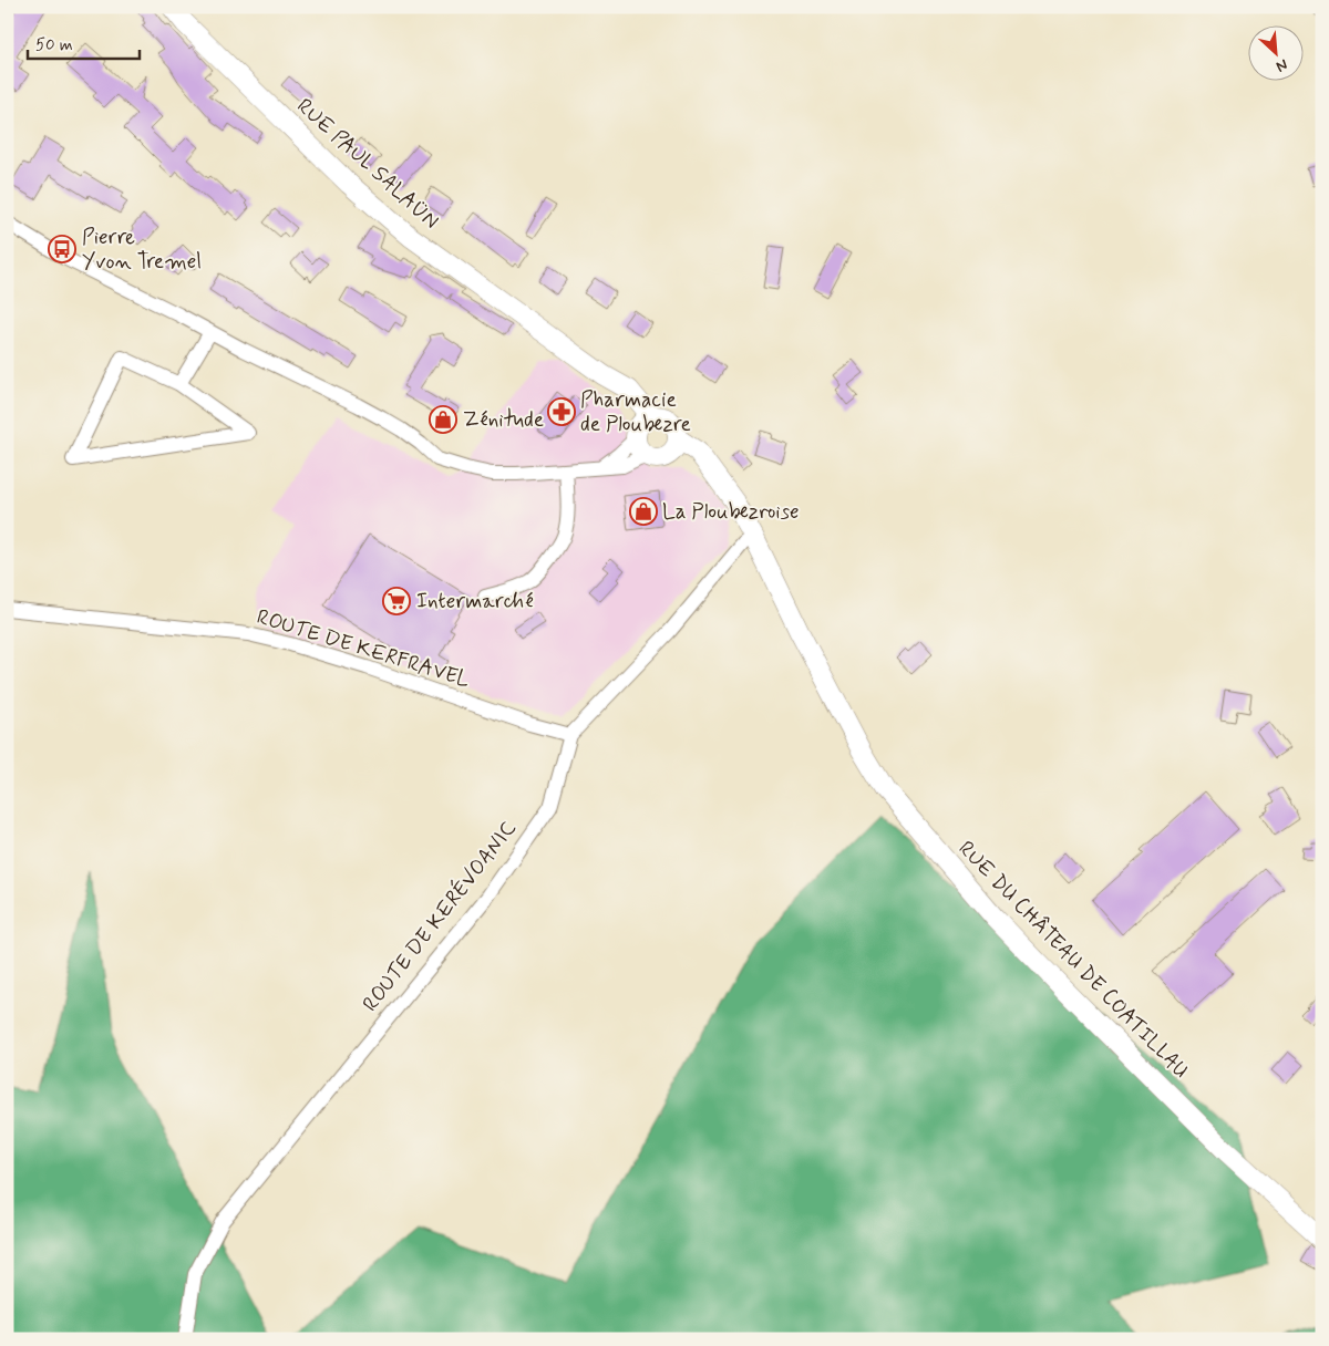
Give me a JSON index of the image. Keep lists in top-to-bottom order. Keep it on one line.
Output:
{"streets":{"main road":["RUE PAUL SALAÜN","RUE DU CHÂTEAU DE COATILLAU"],"street":["ROUTE DE KERFRAVEL","ROUTE DE KERÉVOANIC"]},"crossings":[["ROUTE DE KERFRAVEL","ROUTE DE KERÉVOANIC"],["ROUTE DE KERÉVOANIC","RUE DU CHÂTEAU DE COATILLAU"]],"places":{"bus stop":["Pierre Yvon Tremel"],"pharmacy":["Pharmacie de Ploubezre"],"shop":["Zénitude","La Ploubezroise"],"supermarket":["Intermarché"]},"scale_bar":"50 m","north":"bottom right"}
